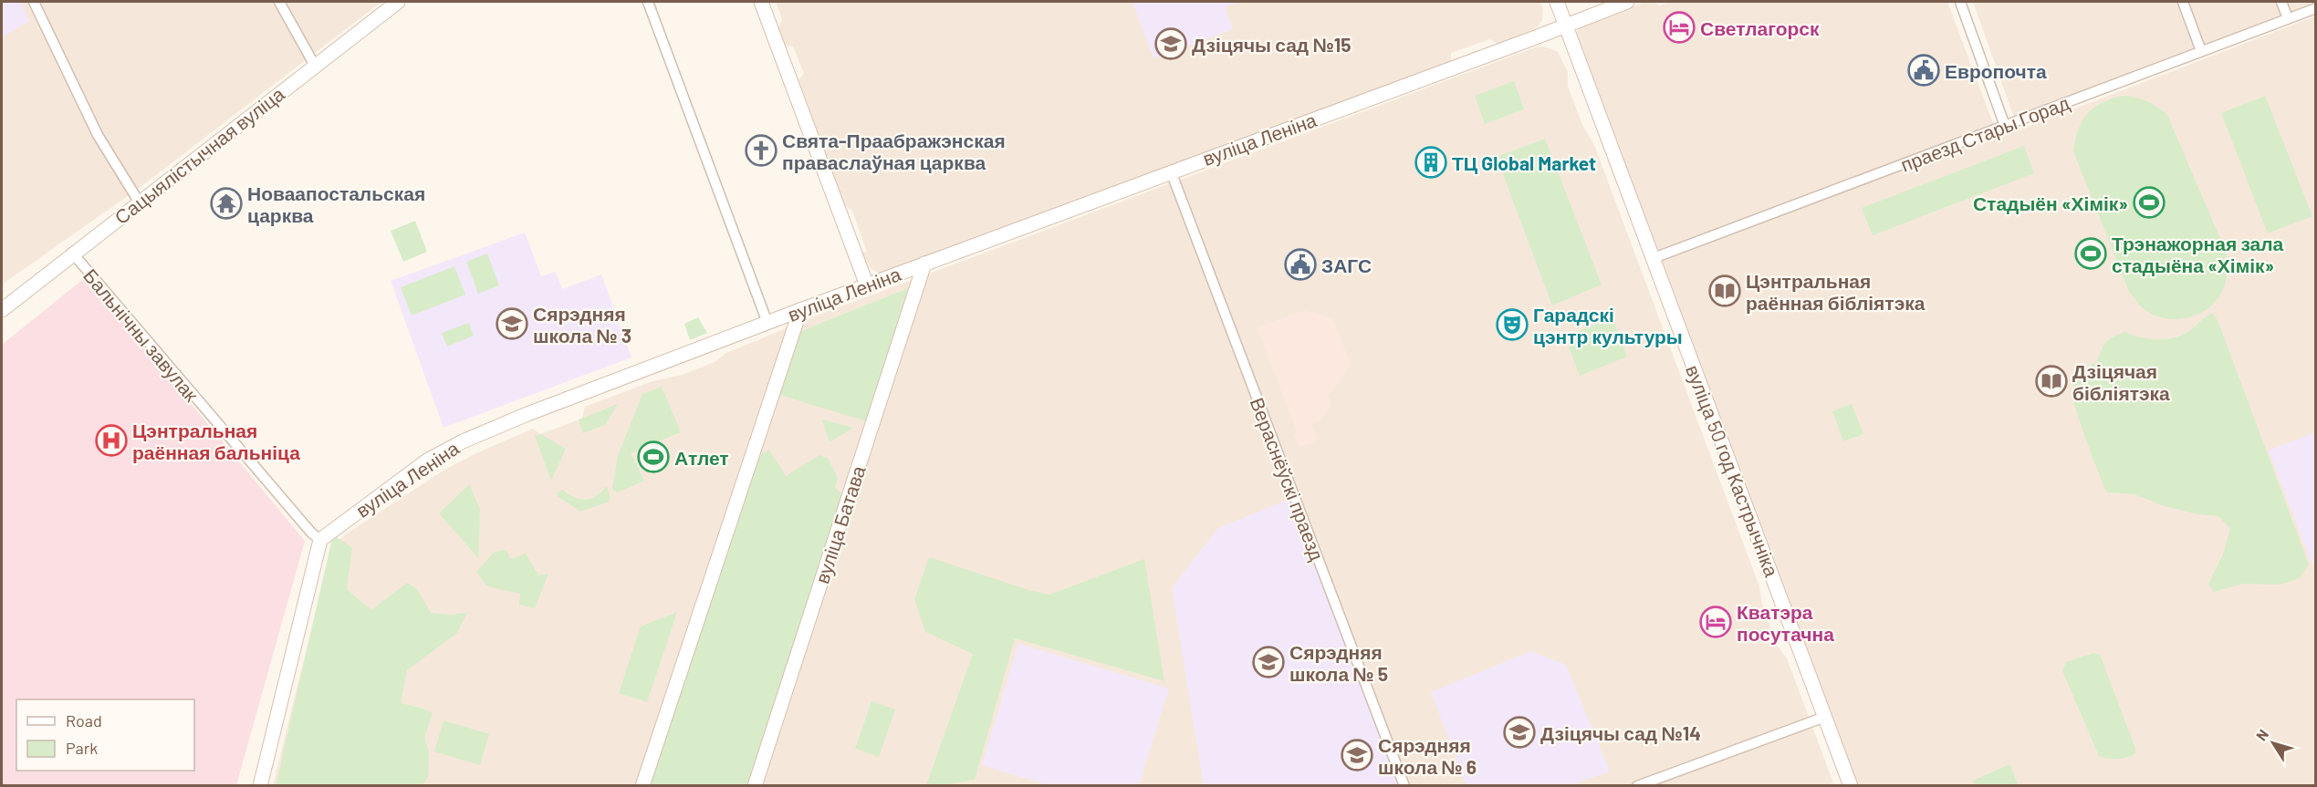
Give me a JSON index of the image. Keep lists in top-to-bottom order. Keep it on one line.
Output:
{"streets":{"street":["праезд Стары Горад","вуліца Леніна","Сацыялістычная вуліца","Бальнічны завулак","вуліца 50 год Кастрычніка","Вераснёўскі праезд","вуліца Батава"]},"crossings":[["праезд Стары Горад","вуліца 50 год Кастрычніка"],["вуліца Леніна","Бальнічны завулак"],["вуліца Леніна","вуліца 50 год Кастрычніка"],["вуліца Леніна","Вераснёўскі праезд"],["вуліца Леніна","вуліца Батава"],["Сацыялістычная вуліца","Бальнічны завулак"]],"places":{"hotel":["Светлагорск","Кватэра посутачна"],"school or university":["Дзіцячы сад №15","Сярэдняя школа № 3","Сярэдняя школа № 5","Дзіцячы сад №14","Сярэдняя школа № 6"],"public building":["Европочта","ЗАГС"],"church":["Свята-Праабражэнская праваслаўная царква"],"building":["ТЦ Global Market"],"sports":["Стадыён «Хімік»","Трэнажорная зала стадыёна «Хімік»","Атлет"],"temple":["Новаапостальская царква"],"library":["Цэнтральная раённая бібліятэка","Дзіцячая бібліятэка"],"theatre":["Гарадскі цэнтр культуры"],"hospital":["Цэнтральная раённая бальніца"]},"legend":["Road","Park"],"north":"top left"}
